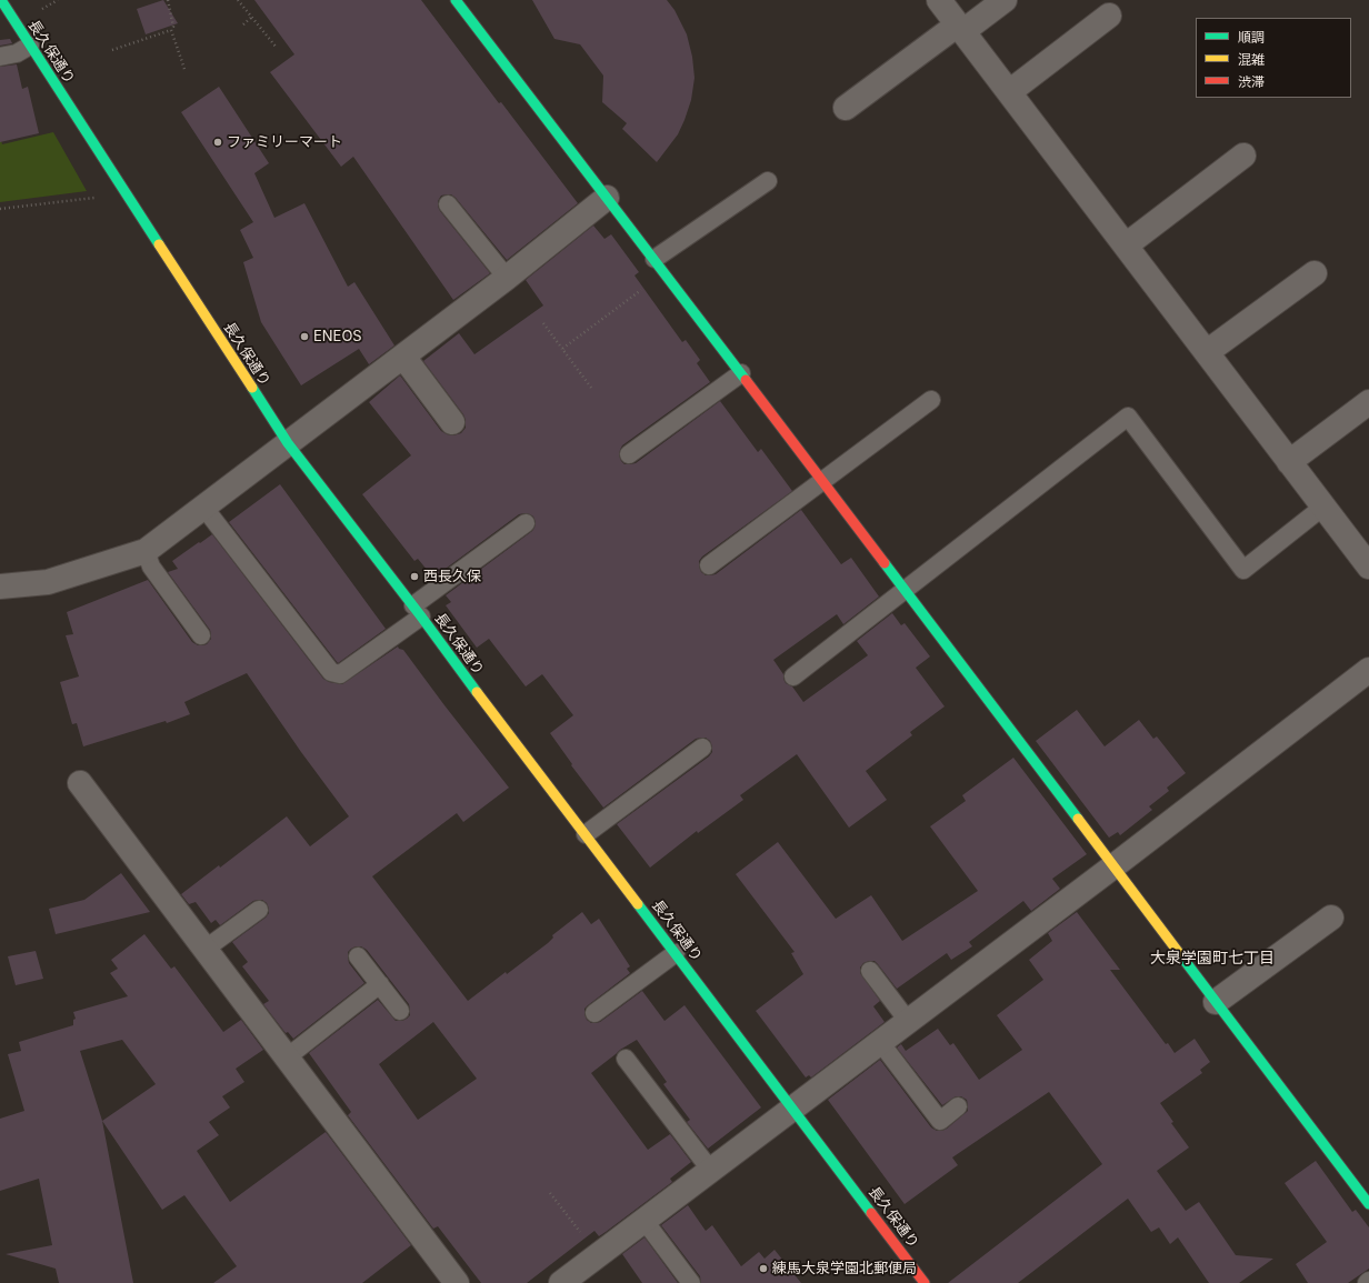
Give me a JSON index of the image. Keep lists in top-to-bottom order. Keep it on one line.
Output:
{"streets":{"street":["長久保通り"]},"districts":["大泉学園町七丁目"],"places":["ファミリーマート","ENEOS","西長久保","練馬大泉学園北郵便局"],"legend":["順調","混雑","渋滞"]}
